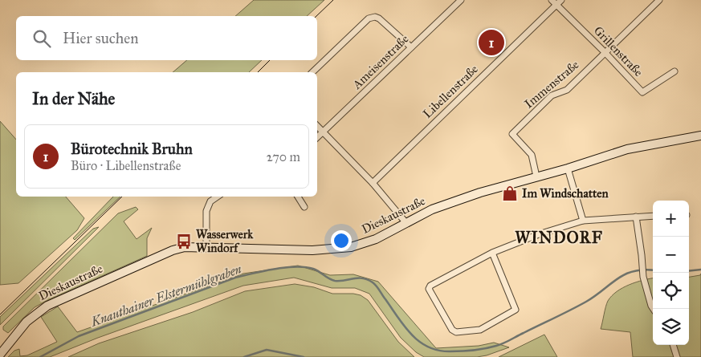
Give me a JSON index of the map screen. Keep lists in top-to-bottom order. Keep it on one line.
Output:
{"streets":{"main road":["Dieskaustraße"],"street":["Grillenstraße","Ameisenstraße","Immenstraße","Libellenstraße"]},"crossings":[["Grillenstraße","Immenstraße"],["Grillenstraße","Libellenstraße"],["Immenstraße","Dieskaustraße"]],"districts":["WINDORF"],"water":["Knauthainer Elstermühlgraben"],"places":{"shop":["Im Windschatten"],"bus stop":["Wasserwerk Windorf"]},"page":{"search":"Hier suchen","pins":"1","heading":"In der Nähe","list":[{"mark":"1","name":"Bürotechnik Bruhn","note":"Büro · Libellenstraße","value":"270 m"}],"map_buttons":["+","−"]}}
